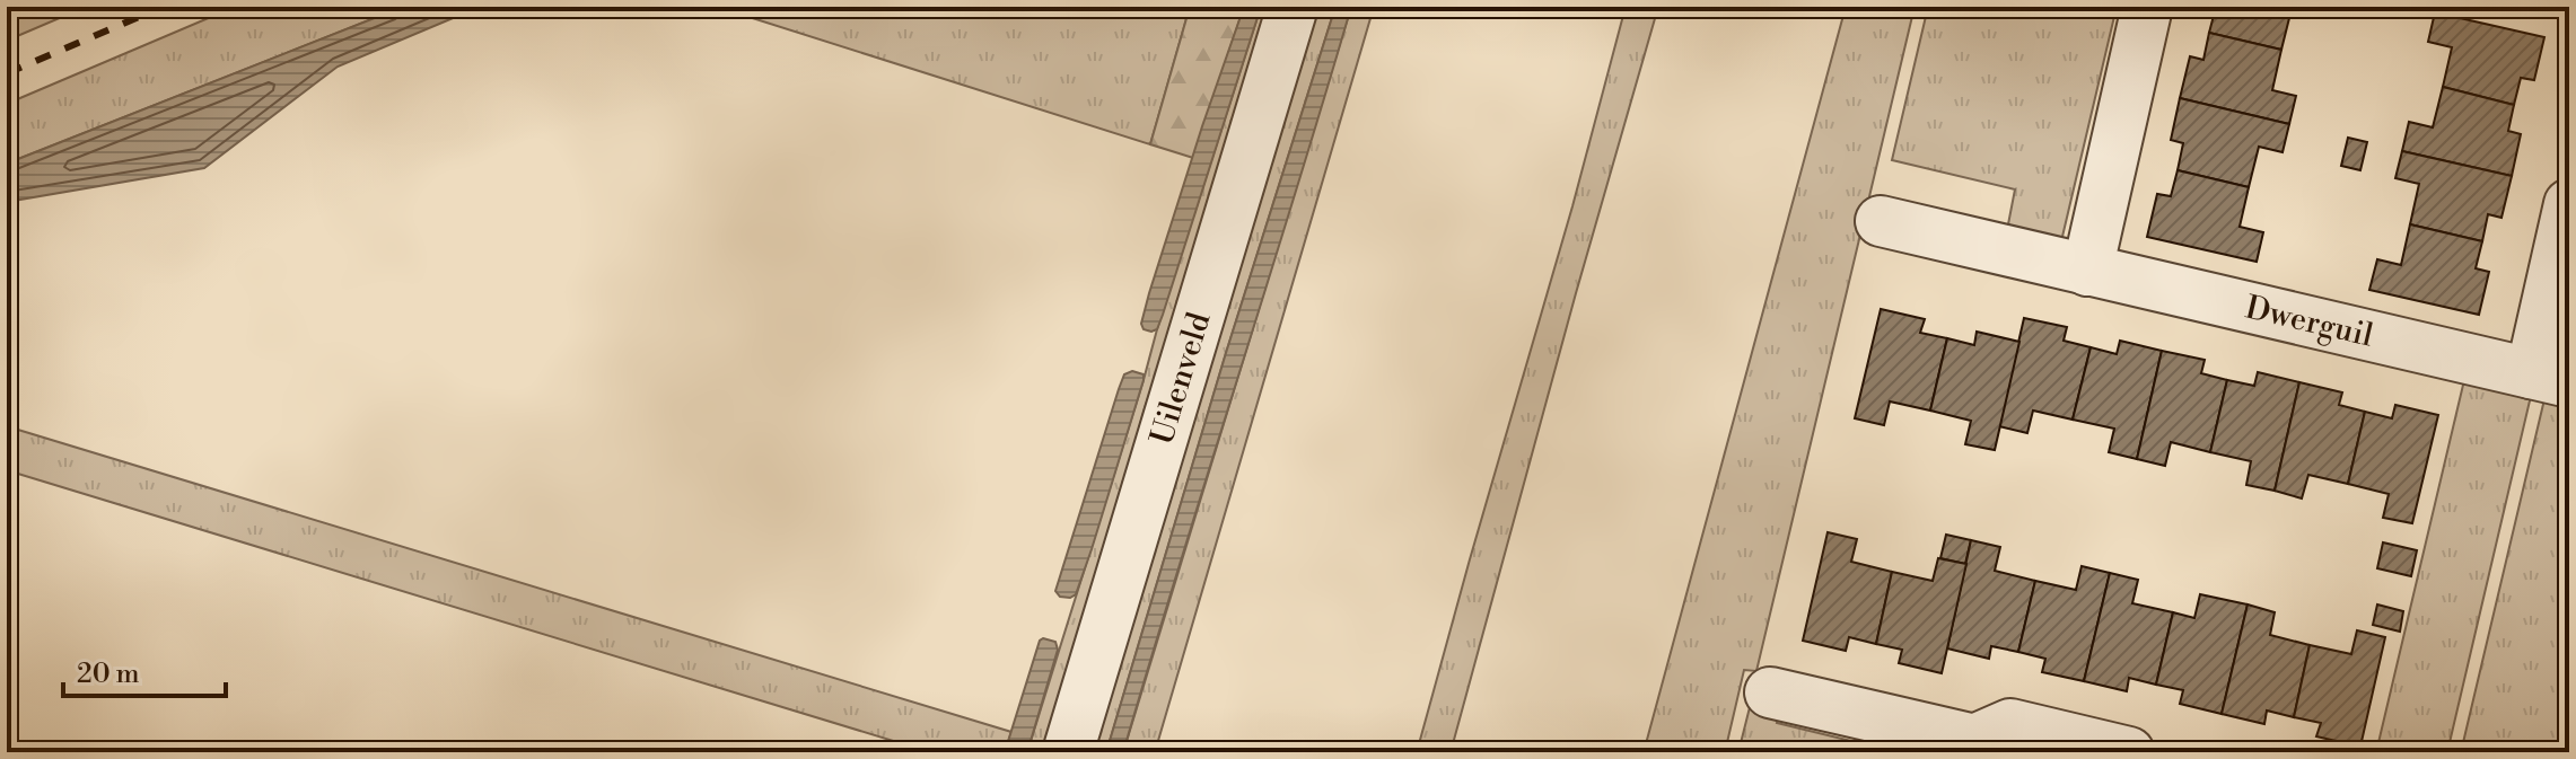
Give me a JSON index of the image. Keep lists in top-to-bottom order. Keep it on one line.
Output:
{"streets":{"street":["Dwerguil","Uilenveld"]},"scale_bar":"20 m"}
